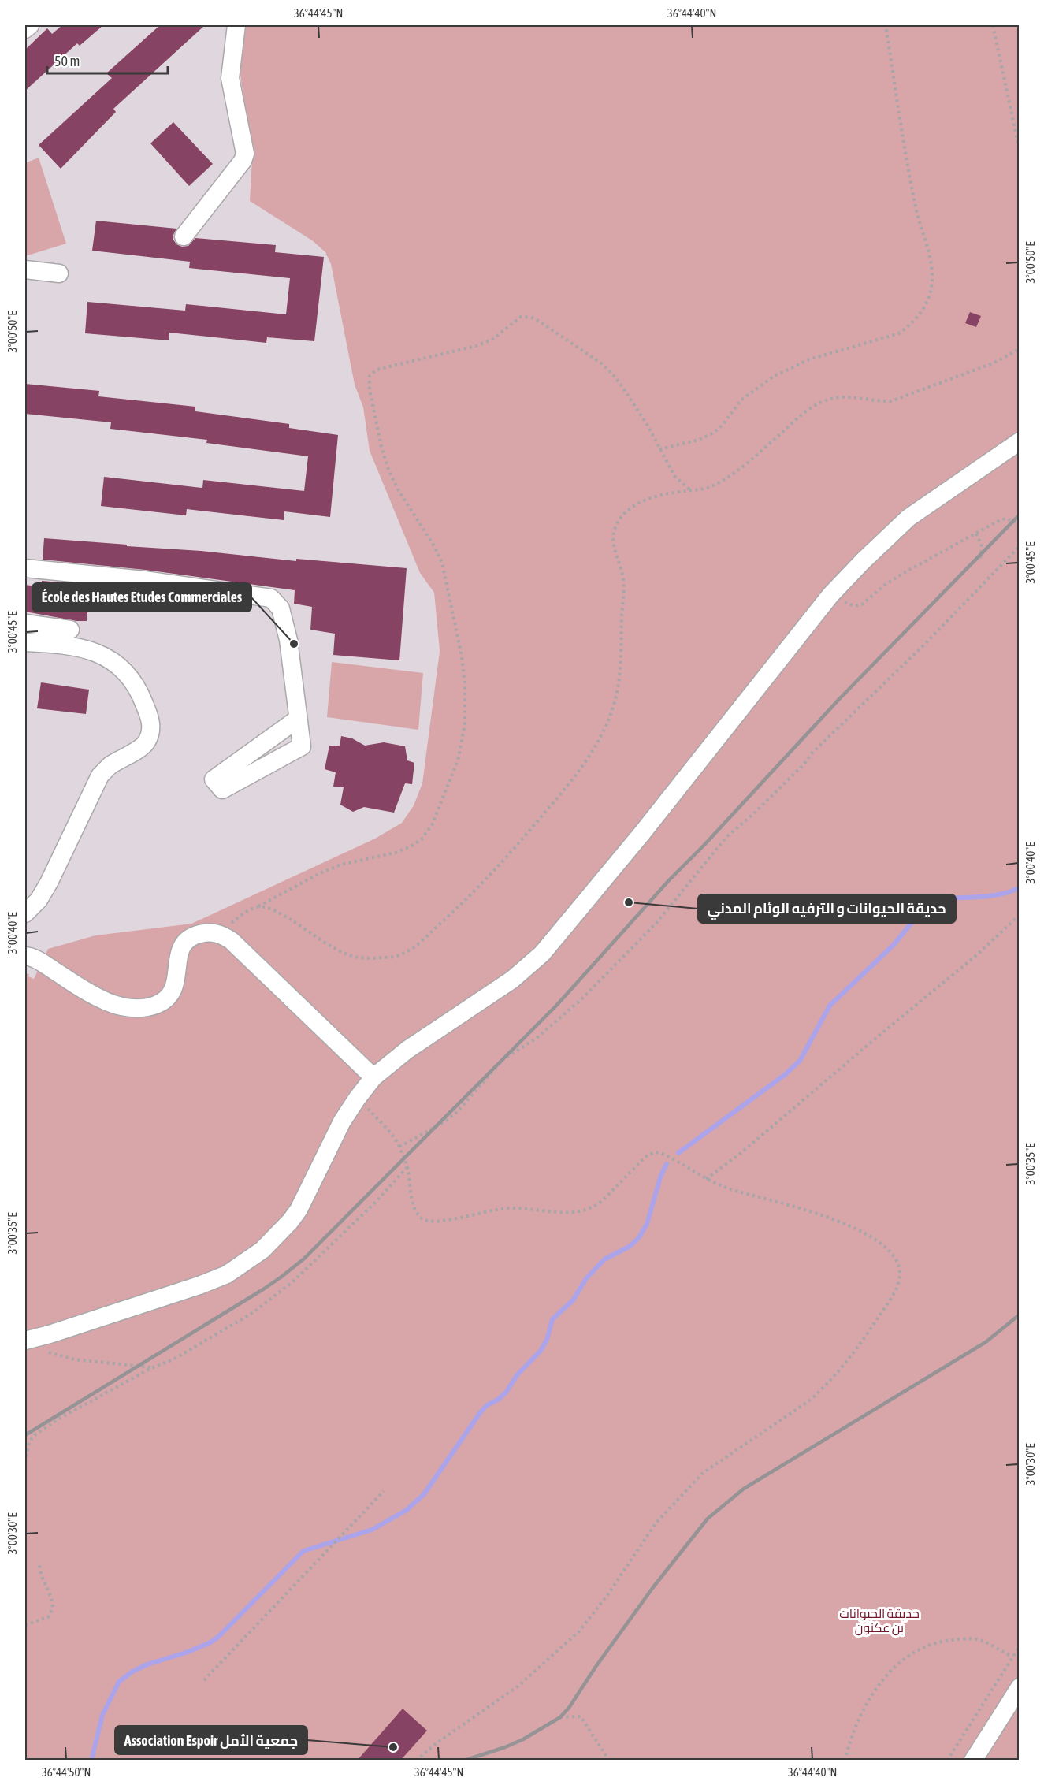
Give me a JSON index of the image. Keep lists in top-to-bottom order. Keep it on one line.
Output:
{"parks":["حديقة الحيوانات بن عكنون"],"places":["École des Hautes Etudes Commerciales","حديقة الحيوانات و الترفيه الوئام المدني","Association Espoir جمعية الأمل"],"scale_bar":"50 m","coordinates":["36°44'45\"N","36°44'40\"N","3°00'50\"E","3°00'45\"E","3°00'40\"E","3°00'35\"E","3°00'30\"E","36°44'50\"N"]}
